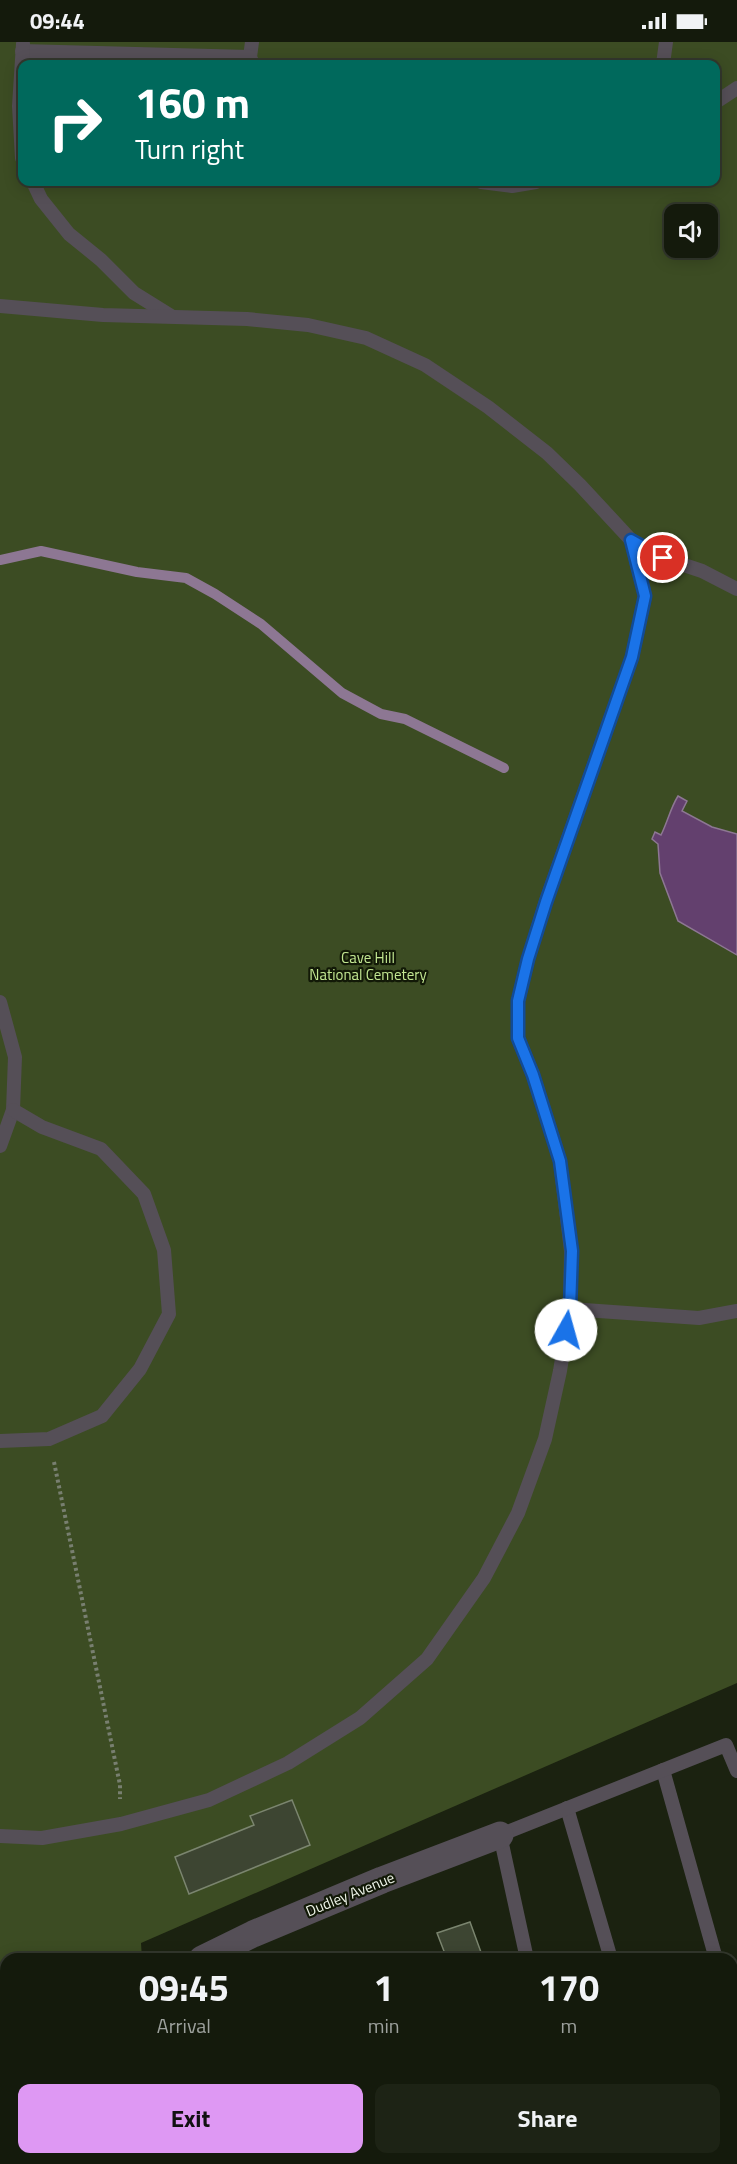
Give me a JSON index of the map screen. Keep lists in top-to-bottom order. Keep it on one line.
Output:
{"streets":{"street":["Dudley Avenue"]},"parks":["Cave Hill National Cemetery"],"page":{"status":"09:44","turn":["160 m","Turn right"],"eta":["09:45","Arrival","1","min","170","m"],"buttons":["Exit","Share"]}}
